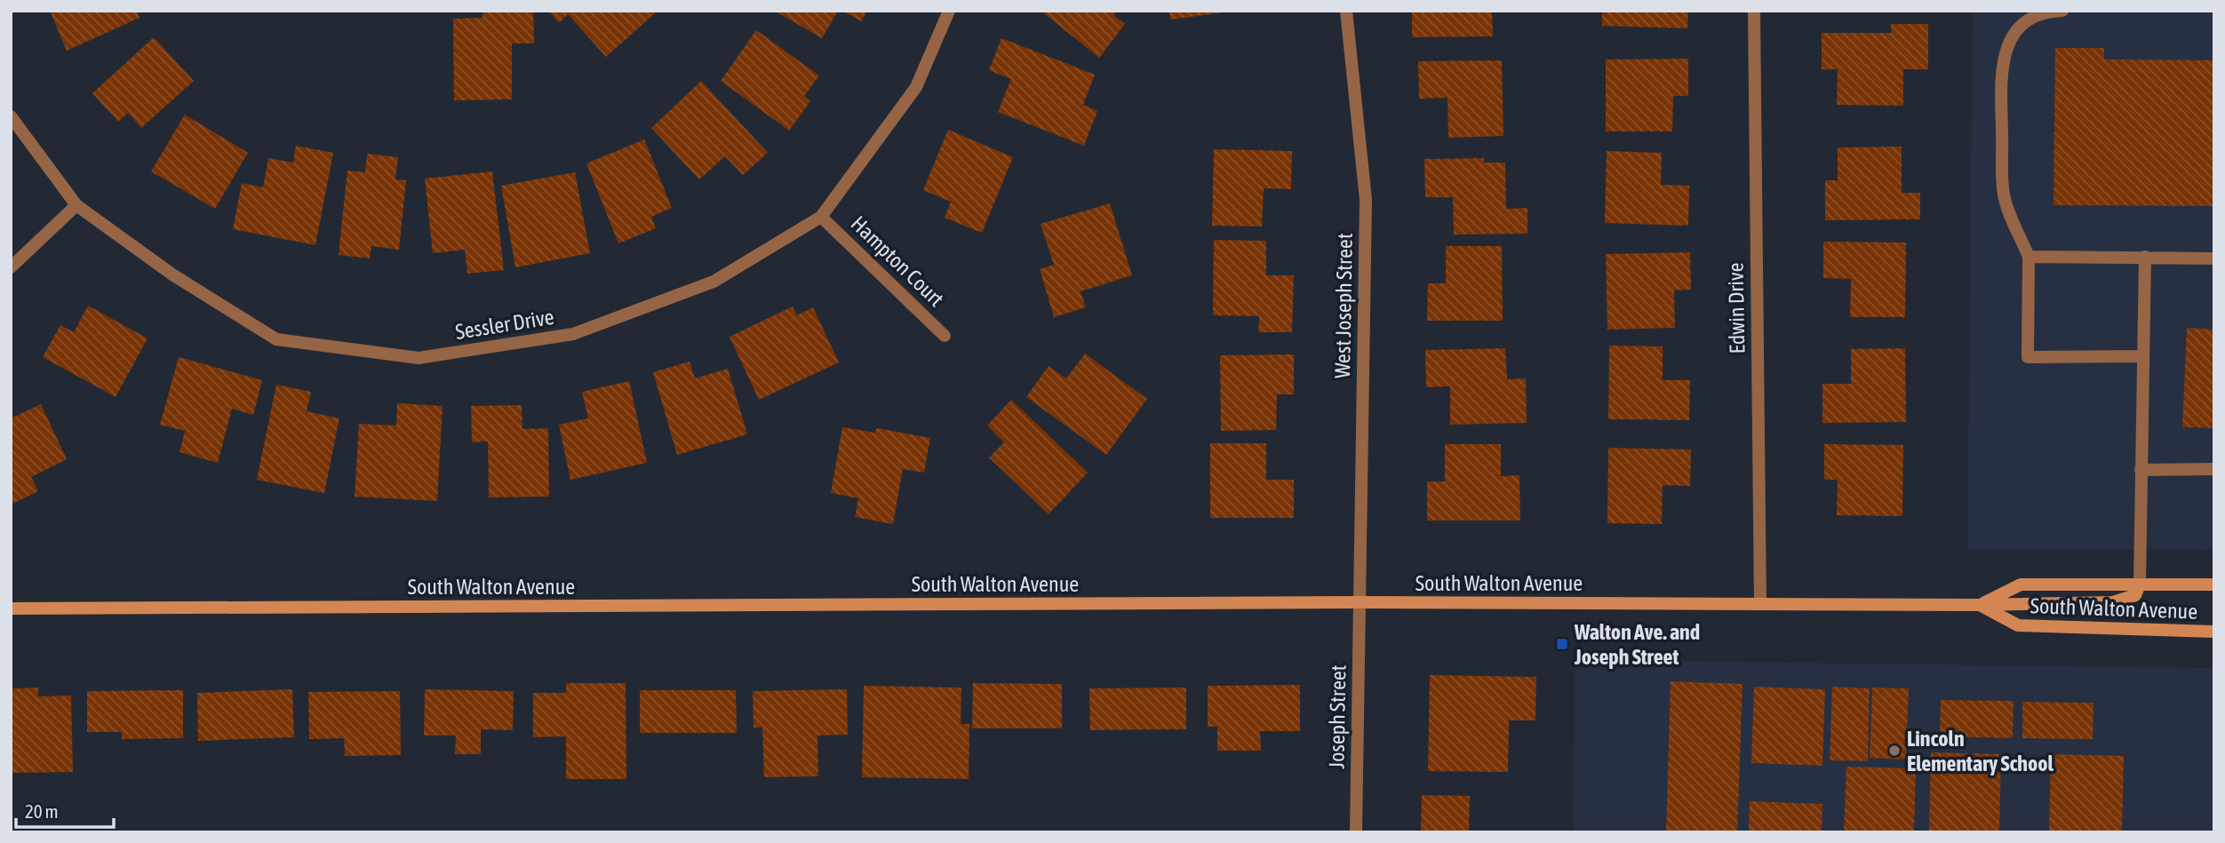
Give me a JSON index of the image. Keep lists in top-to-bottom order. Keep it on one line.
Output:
{"streets":{"street":["Hampton Court","West Joseph Street","Edwin Drive","Sessler Drive","South Walton Avenue","Joseph Street"]},"crossings":[["Hampton Court","Sessler Drive"],["West Joseph Street","South Walton Avenue"],["West Joseph Street","Joseph Street"],["Edwin Drive","South Walton Avenue"],["South Walton Avenue","Joseph Street"]],"places":{"transit":["Walton Ave. and Joseph Street"],"other":["Lincoln Elementary School"]},"scale_bar":"20 m"}
